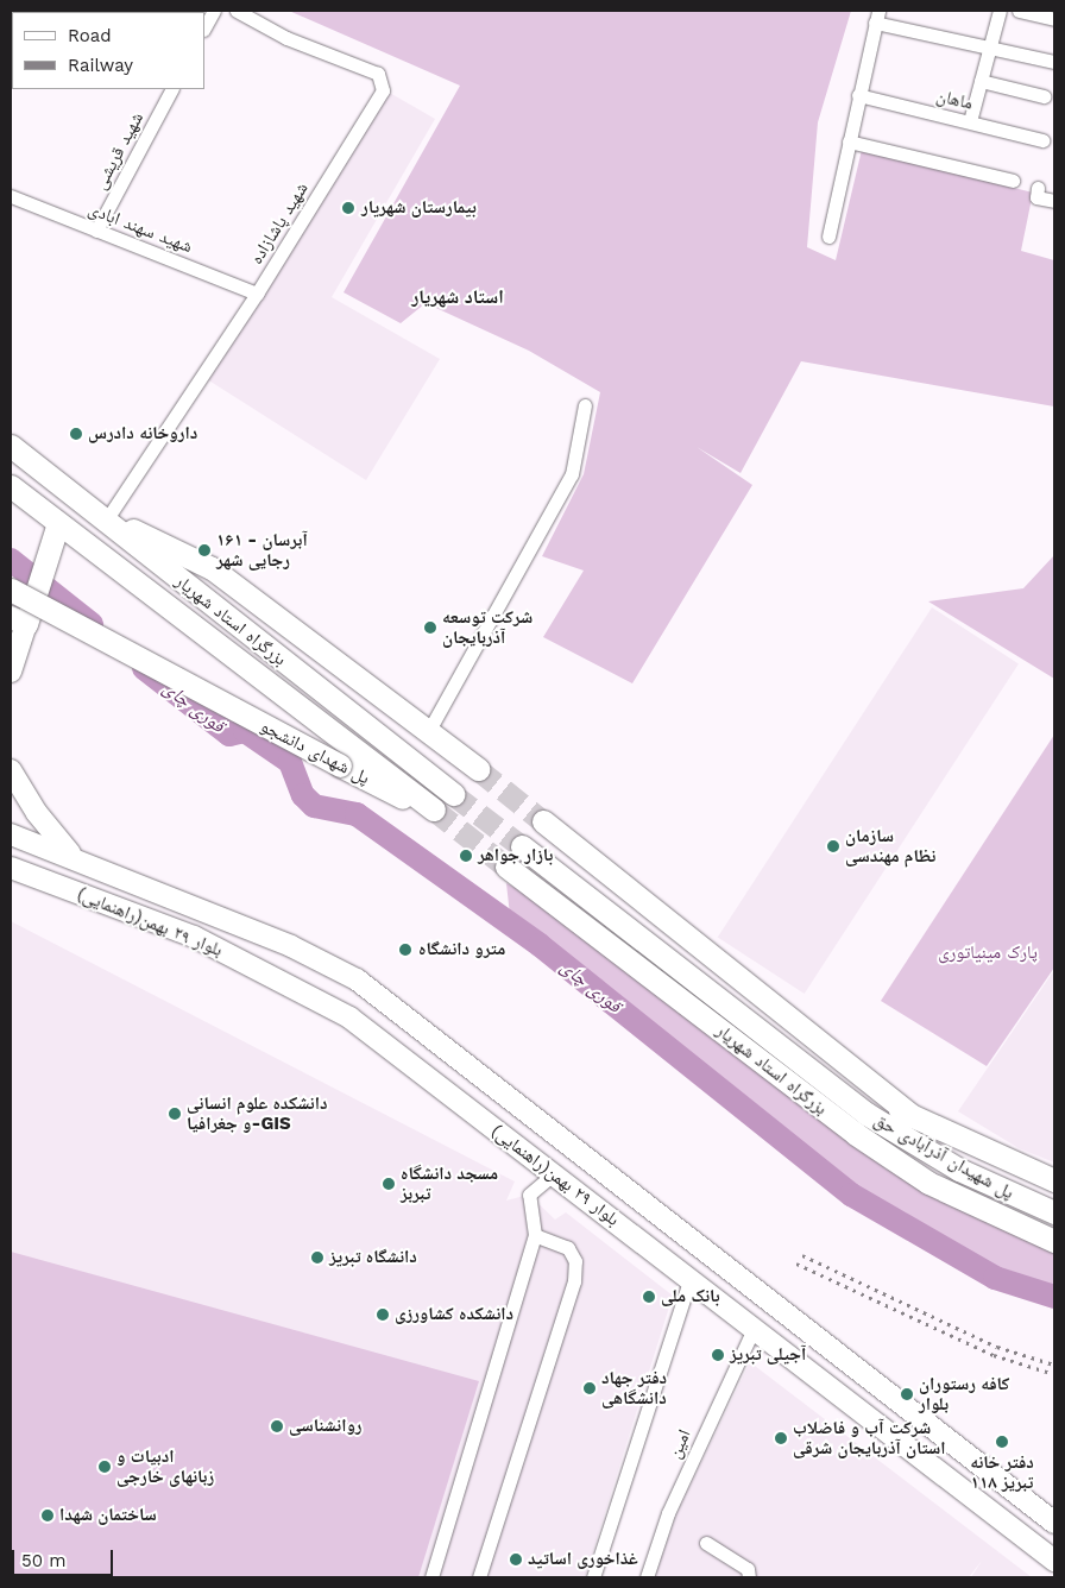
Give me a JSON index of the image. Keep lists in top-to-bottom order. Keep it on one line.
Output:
{"streets":{"highway":["بزرگراه استاد شهریار","پل شهدای دانشجو","پل شهیدان آذرآبادی حق"],"main road":["بلوار ٢٩ بهمن(راهنمایی)"],"street":["ماهان","شهید قریشی","شهید پاشازاده","شهید سهند ابادی","امین"]},"crossings":[["شهید قریشی","شهید سهند ابادی"],["شهید پاشازاده","شهید سهند ابادی"],["شهید پاشازاده","بزرگراه استاد شهریار"],["بزرگراه استاد شهریار","پل شهیدان آذرآبادی حق"],["بلوار ٢٩ بهمن(راهنمایی)","امین"]],"districts":["استاد شهریار"],"water":["قوری چای"],"parks":["پارک مینیاتوری"],"places":["بیمارستان شهریار","داروخانه دادرس","آبرسان - ۱۶۱ رجایی شهر","شرکت توسعه آذربایجان","سازمان نظام مهندسی","بازار جواهر","مترو دانشگاه","دانشکده علوم انسانی و جغرافیا-GIS","مسجد دانشگاه تبربز","دانشگاه تبریز","بانک ملی","دانشکده کشاورزی","آجیلی تبریز","دفتر جهاد دانشگاهی","کافه رستوران بلوار","روانشناسی","شرکت آب و فاضلاب استان آذربایجان شرقی","دفتر خانه ۱۱۸ تبریز","ادبیات و زبانهای خارجی","ساختمان شهدا","غذاخوری اساتید"],"legend":["Road","Railway"],"scale_bar":"50 m"}
